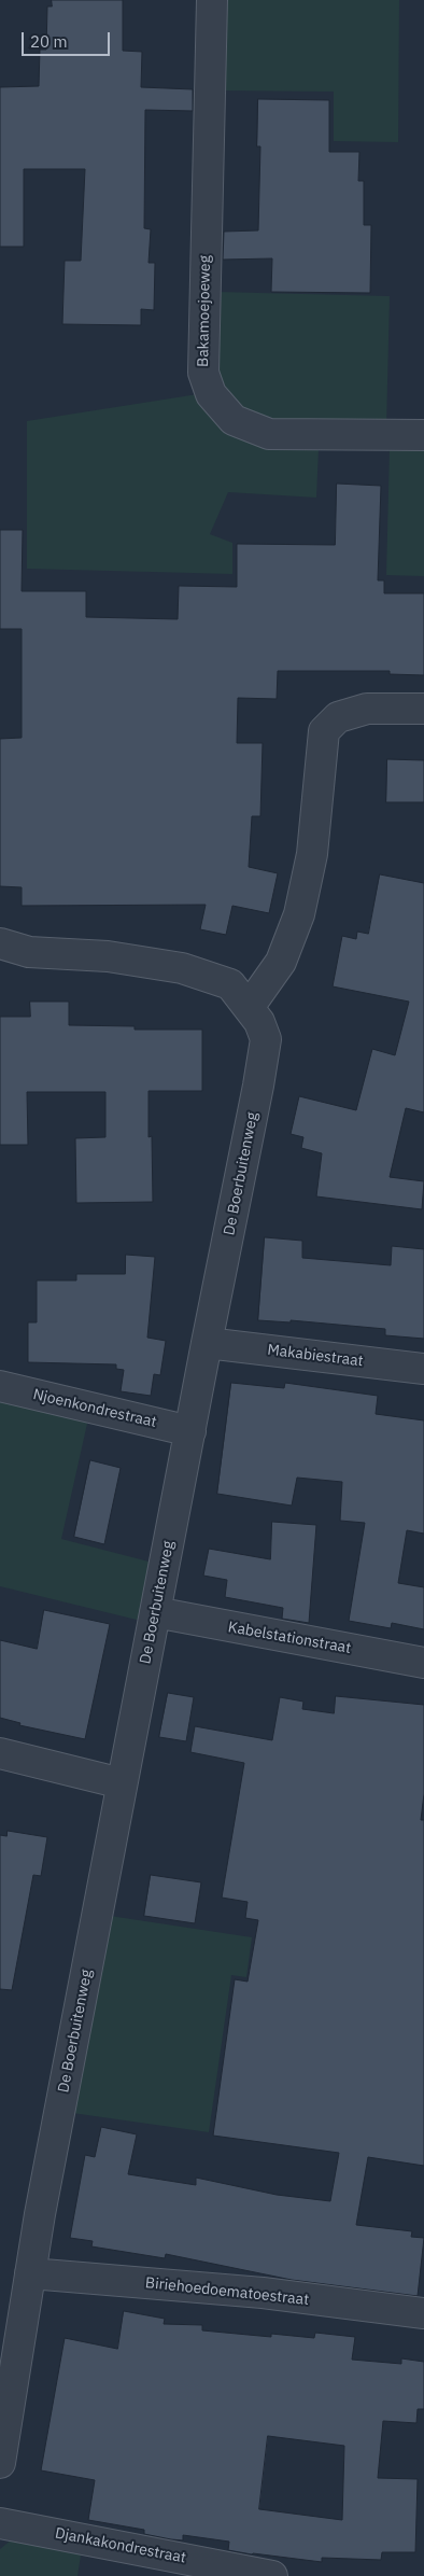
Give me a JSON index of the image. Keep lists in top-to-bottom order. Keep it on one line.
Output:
{"streets":{"street":["Bakamoejoeweg","De Boerbuitenweg","Makabiestraat","Njoenkondrestraat","Kabelstationstraat","Biriehoedoematoestraat","Djankakondrestraat"]},"crossings":[["De Boerbuitenweg","Makabiestraat"],["De Boerbuitenweg","Njoenkondrestraat"],["De Boerbuitenweg","Kabelstationstraat"],["De Boerbuitenweg","Biriehoedoematoestraat"]],"scale_bar":"20 m"}
